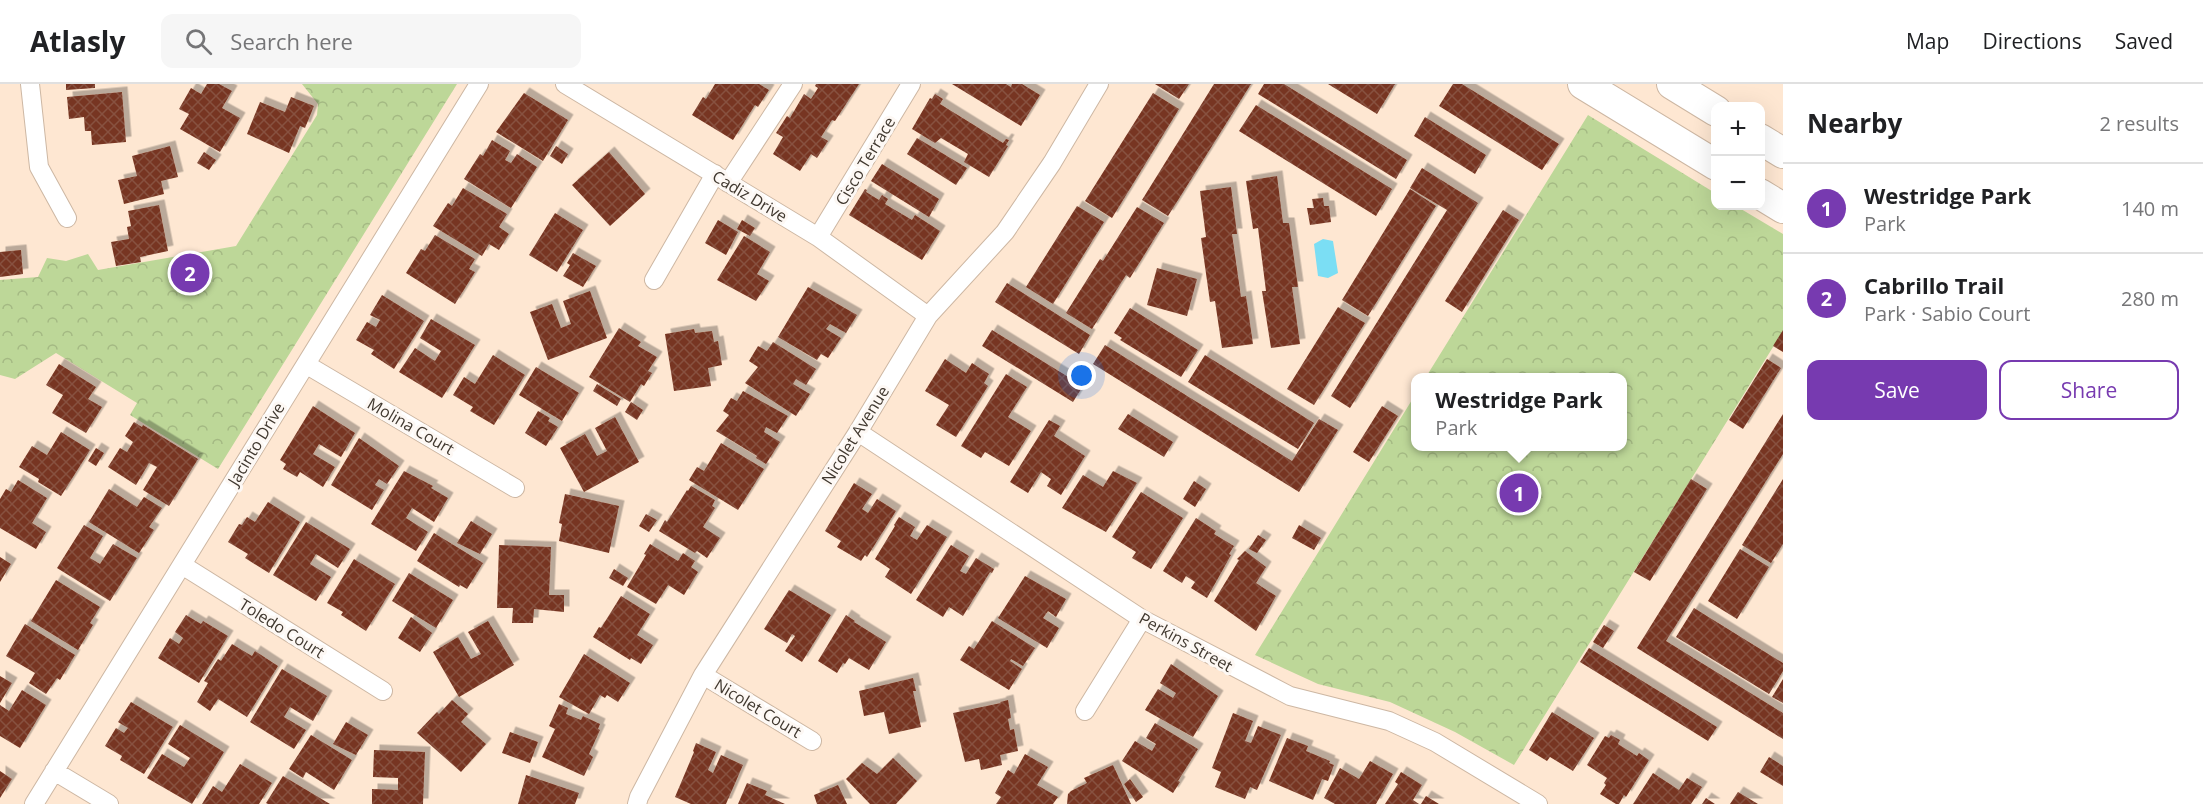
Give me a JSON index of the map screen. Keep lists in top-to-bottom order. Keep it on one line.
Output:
{"streets":{"street":["Cisco Terrace","Cadiz Drive","Molina Court","Nicolet Avenue","Jacinto Drive","Toledo Court","Perkins Street","Nicolet Court"]},"crossings":[["Cisco Terrace","Cadiz Drive"],["Cadiz Drive","Nicolet Avenue"],["Molina Court","Jacinto Drive"],["Nicolet Avenue","Perkins Street"],["Nicolet Avenue","Nicolet Court"],["Jacinto Drive","Toledo Court"]],"page":{"header":"Atlasly","search":"Search here","nav":["Map","Directions","Saved"],"heading":["Nearby","2 results"],"map_buttons":["+","−"],"list":[{"mark":"1","name":"Westridge Park","note":"Park","value":"140 m"},{"mark":"2","name":"Cabrillo Trail","note":"Park · Sabio Court","value":"280 m"}],"pins":["2","1"],"buttons":["Save","Share"],"popup":["Westridge Park","Park"]}}
